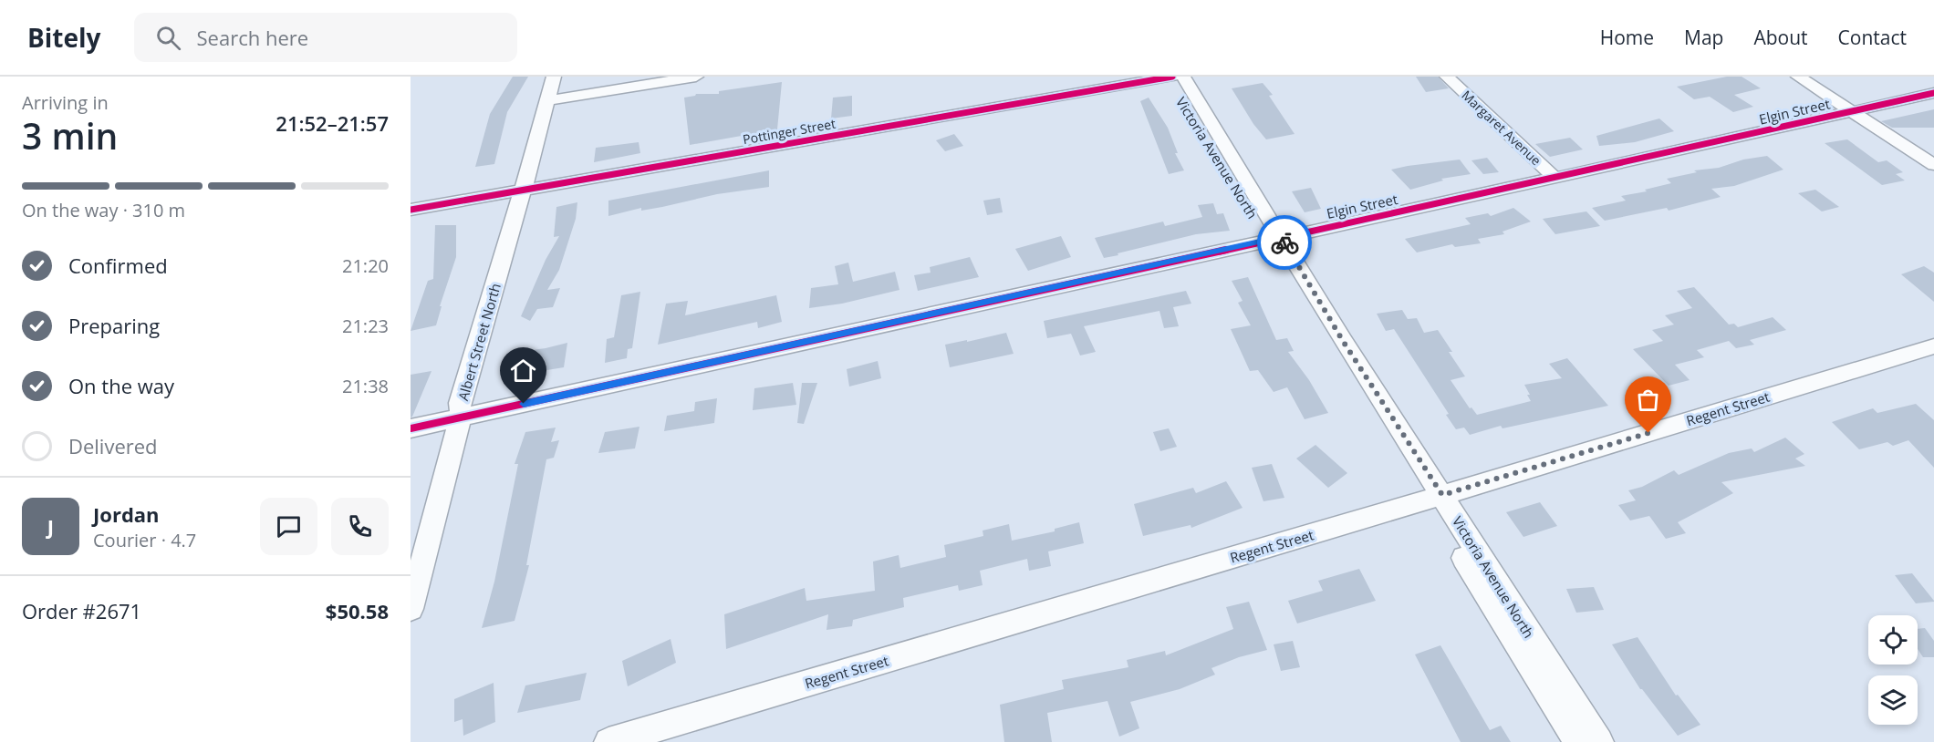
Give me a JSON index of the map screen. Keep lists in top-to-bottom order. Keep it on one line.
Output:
{"streets":{"street":["Elgin Street","Margaret Avenue","Pottinger Street","Victoria Avenue North","Albert Street North","Regent Street"]},"crossings":[["Elgin Street","Margaret Avenue"],["Elgin Street","Victoria Avenue North"],["Elgin Street","Albert Street North"],["Pottinger Street","Victoria Avenue North"],["Pottinger Street","Albert Street North"],["Victoria Avenue North","Regent Street"]],"page":{"header":"Bitely","search":"Search here","nav":["Home","Map","About","Contact"],"heading":["3 min","Arriving in","21:52–21:57"],"panel":["Jordan","Courier · 4.7","Order #2671","$50.58"],"bar":"On the way · 310 m","list":[["Confirmed","21:20"],["Preparing","21:23"],["On the way","21:38"],"Delivered"],"round":"J"}}
